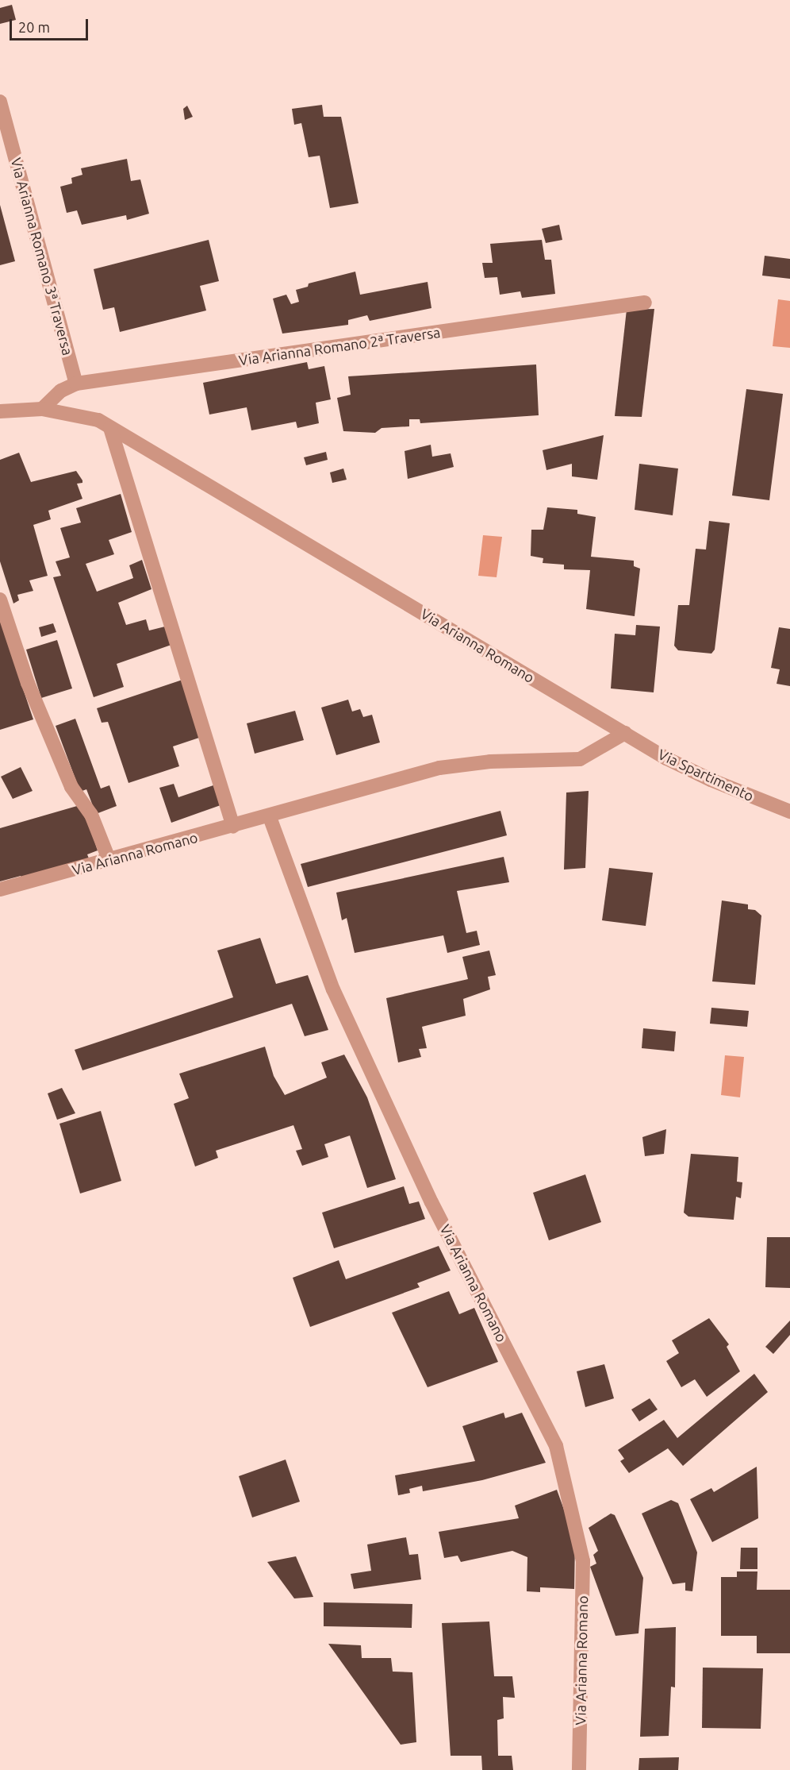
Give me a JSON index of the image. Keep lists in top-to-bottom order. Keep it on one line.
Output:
{"streets":{"street":["Via Arianna Romano 3ª Traversa","Via Arianna Romano 2ª Traversa","Via Arianna Romano","Via Spartimento"]},"crossings":[["Via Arianna Romano 3ª Traversa","Via Arianna Romano 2ª Traversa"],["Via Arianna Romano 2ª Traversa","Via Arianna Romano"],["Via Arianna Romano","Via Spartimento"]],"scale_bar":"20 m"}
